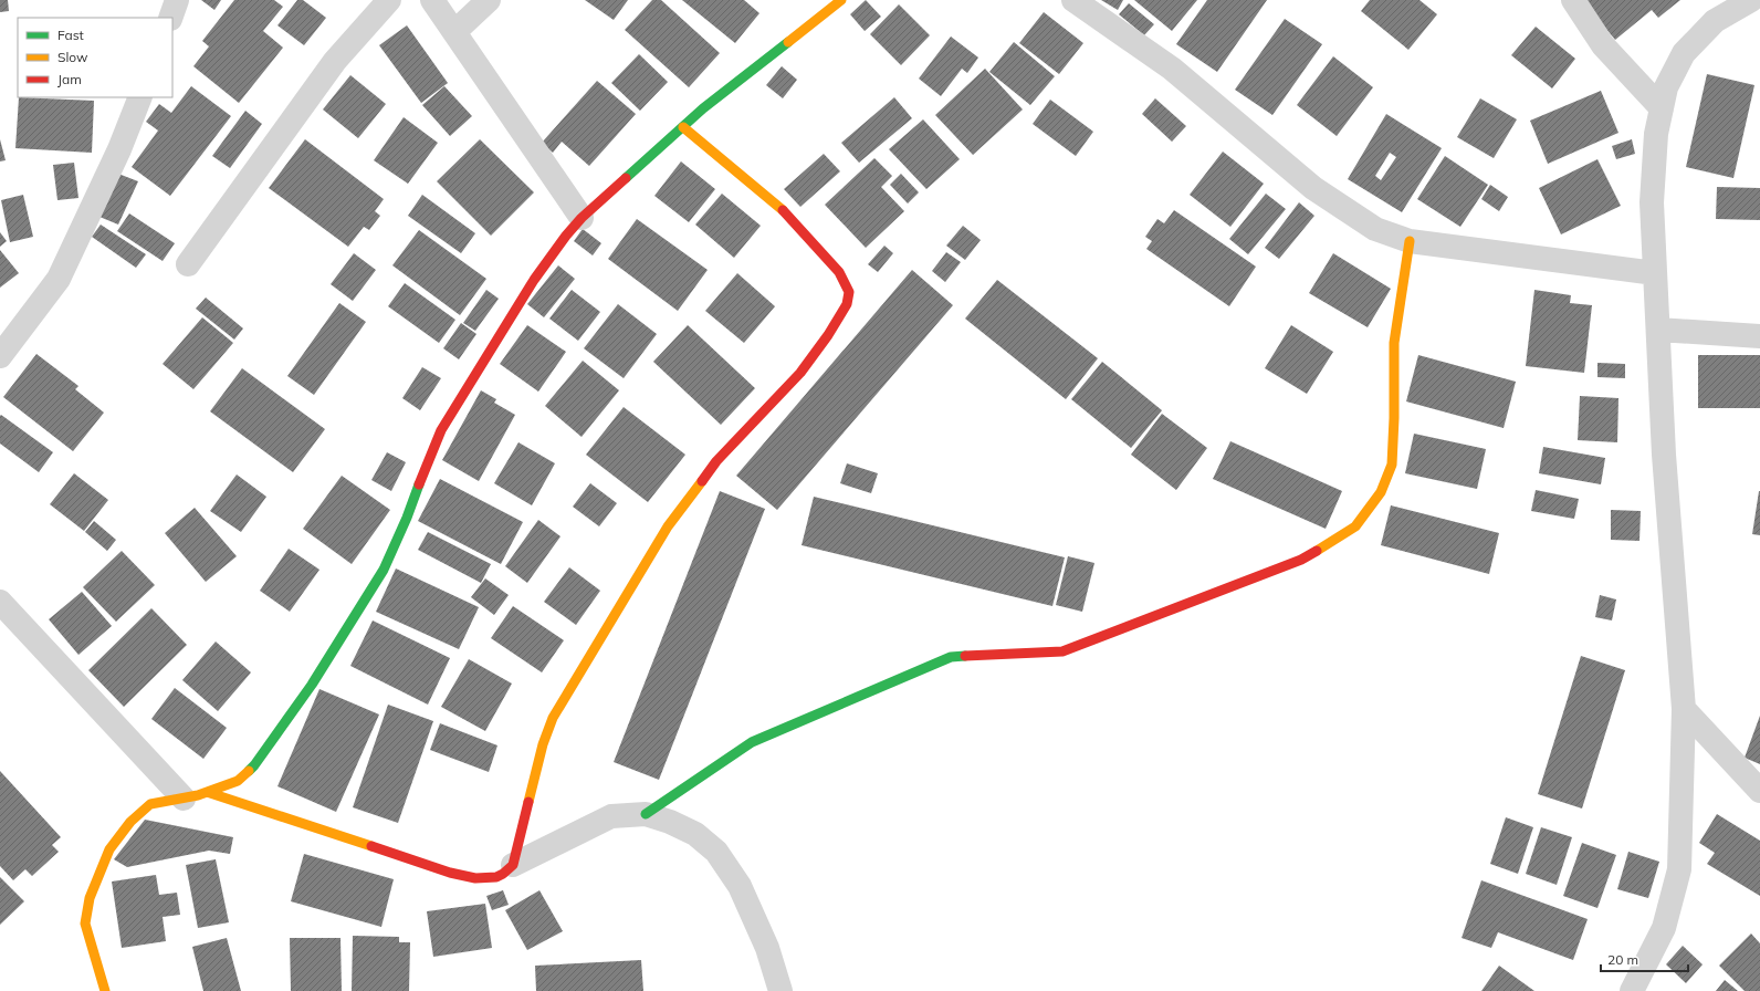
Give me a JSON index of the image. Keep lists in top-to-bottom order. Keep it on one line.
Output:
{"legend":["Fast","Slow","Jam"],"scale_bar":"20 m"}
